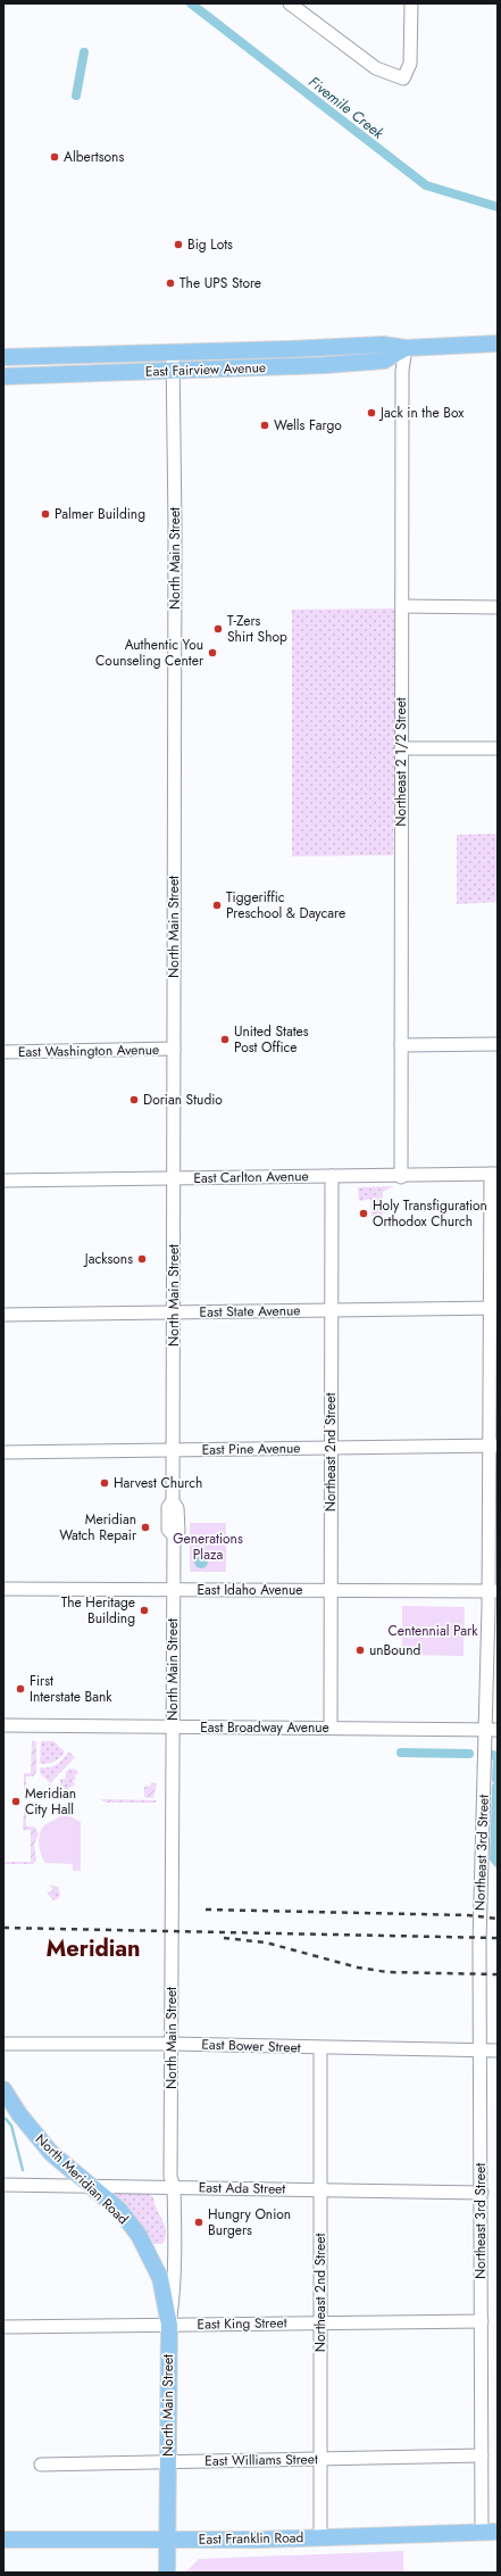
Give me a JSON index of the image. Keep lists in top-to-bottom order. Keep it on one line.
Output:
{"streets":{"main road":["East Fairview Avenue","North Main Street","North Meridian Road","East Franklin Road"],"street":["Northeast 2 1/2 Street","East Washington Avenue","East Carlton Avenue","East State Avenue","East Pine Avenue","Northeast 2nd Street","East Idaho Avenue","East Broadway Avenue","Northeast 3rd Street","East Bower Street","East Ada Street","East King Street","East Williams Street"]},"crossings":[["East Fairview Avenue","North Main Street"],["East Fairview Avenue","Northeast 2 1/2 Street"],["North Main Street","East Washington Avenue"],["North Main Street","East Carlton Avenue"],["North Main Street","East State Avenue"],["North Main Street","East Pine Avenue"],["North Main Street","East Idaho Avenue"],["North Main Street","East Broadway Avenue"],["North Main Street","East Bower Street"],["North Main Street","North Meridian Road"],["North Main Street","East Ada Street"],["North Main Street","East King Street"],["North Main Street","East Williams Street"],["North Main Street","East Franklin Road"],["Northeast 2 1/2 Street","East Carlton Avenue"],["East Carlton Avenue","Northeast 2nd Street"],["East Carlton Avenue","Northeast 3rd Street"],["East State Avenue","Northeast 2nd Street"],["East State Avenue","Northeast 3rd Street"],["East Pine Avenue","Northeast 2nd Street"],["East Pine Avenue","Northeast 3rd Street"],["Northeast 2nd Street","East Idaho Avenue"],["Northeast 2nd Street","East Broadway Avenue"],["Northeast 2nd Street","East Bower Street"],["Northeast 2nd Street","East Ada Street"],["Northeast 2nd Street","East King Street"],["Northeast 2nd Street","East Williams Street"],["Northeast 2nd Street","East Franklin Road"],["East Idaho Avenue","Northeast 3rd Street"],["East Broadway Avenue","Northeast 3rd Street"],["Northeast 3rd Street","East Bower Street"],["Northeast 3rd Street","East Ada Street"],["Northeast 3rd Street","East King Street"],["Northeast 3rd Street","East Williams Street"],["Northeast 3rd Street","East Franklin Road"],["North Meridian Road","East Ada Street"],["North Meridian Road","East King Street"]],"districts":["Meridian"],"water":["Fivemile Creek"],"parks":["Generations Plaza","Centennial Park"],"places":["Albertsons","Big Lots","The UPS Store","Jack in the Box","Wells Fargo","Palmer Building","T-Zers Shirt Shop","Authentic You Counseling Center","Tiggeriffic Preschool & Daycare","United States Post Office","Dorian Studio","Holy Transfiguration Orthodox Church","Jacksons","Harvest Church","Meridian Watch Repair","The Heritage Building","unBound","First Interstate Bank","Meridian City Hall","Hungry Onion Burgers"]}
